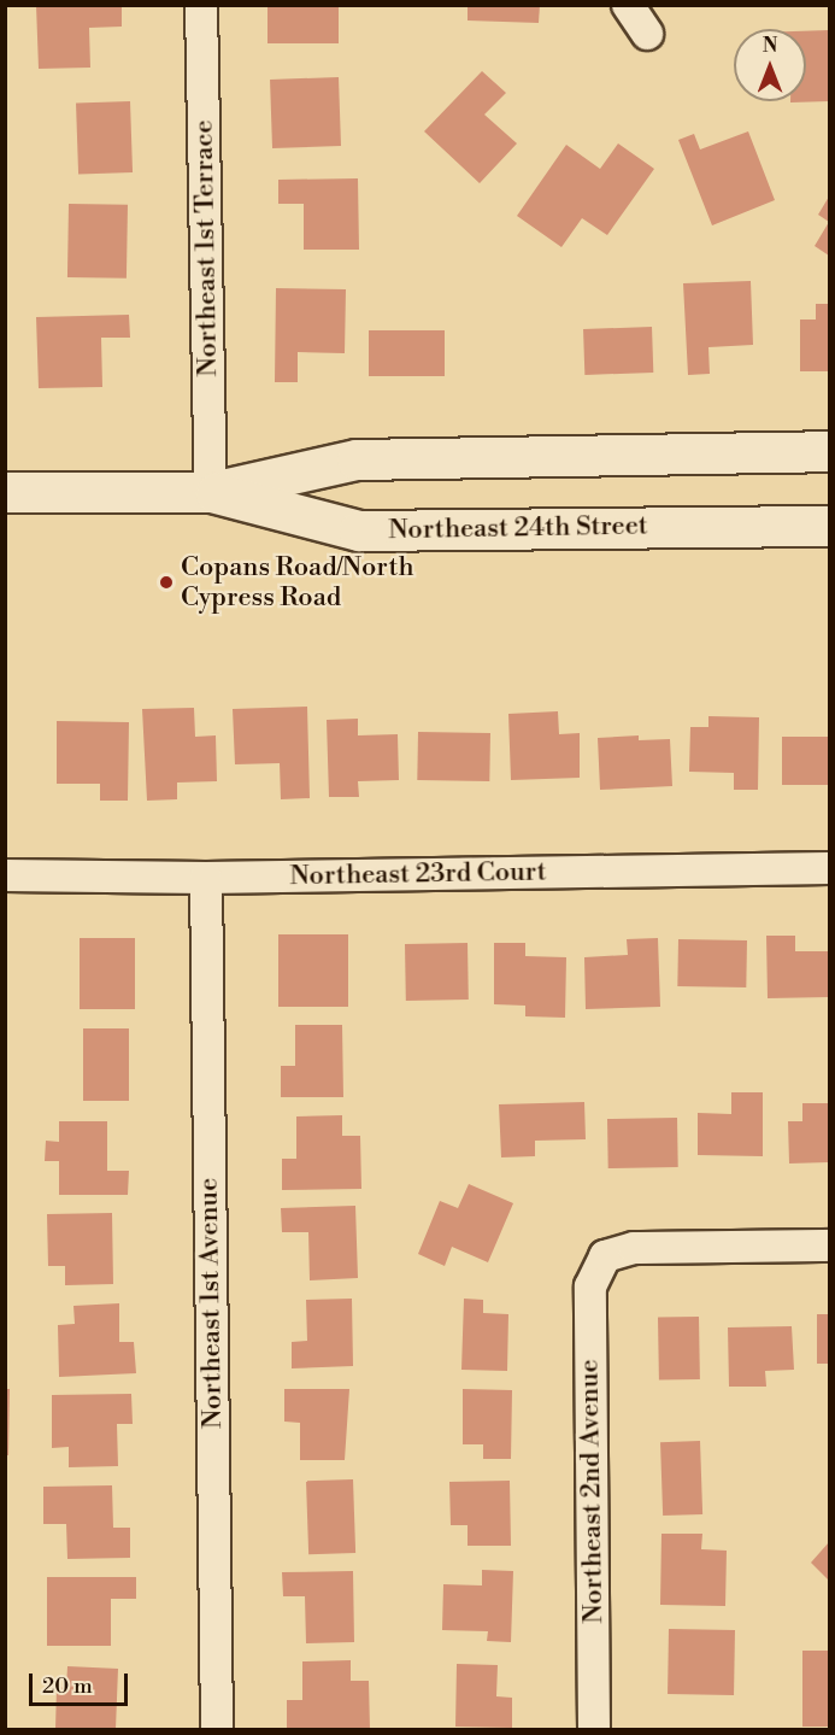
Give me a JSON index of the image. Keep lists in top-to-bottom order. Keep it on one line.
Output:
{"streets":{"main road":["Northeast 24th Street"],"street":["Northeast 1st Terrace","Northeast 23rd Court","Northeast 1st Avenue","Northeast 2nd Avenue"]},"crossings":[["Northeast 1st Terrace","Northeast 24th Street"],["Northeast 23rd Court","Northeast 1st Avenue"]],"places":["Copans Road/North Cypress Road"],"scale_bar":"20 m","north":"top"}
